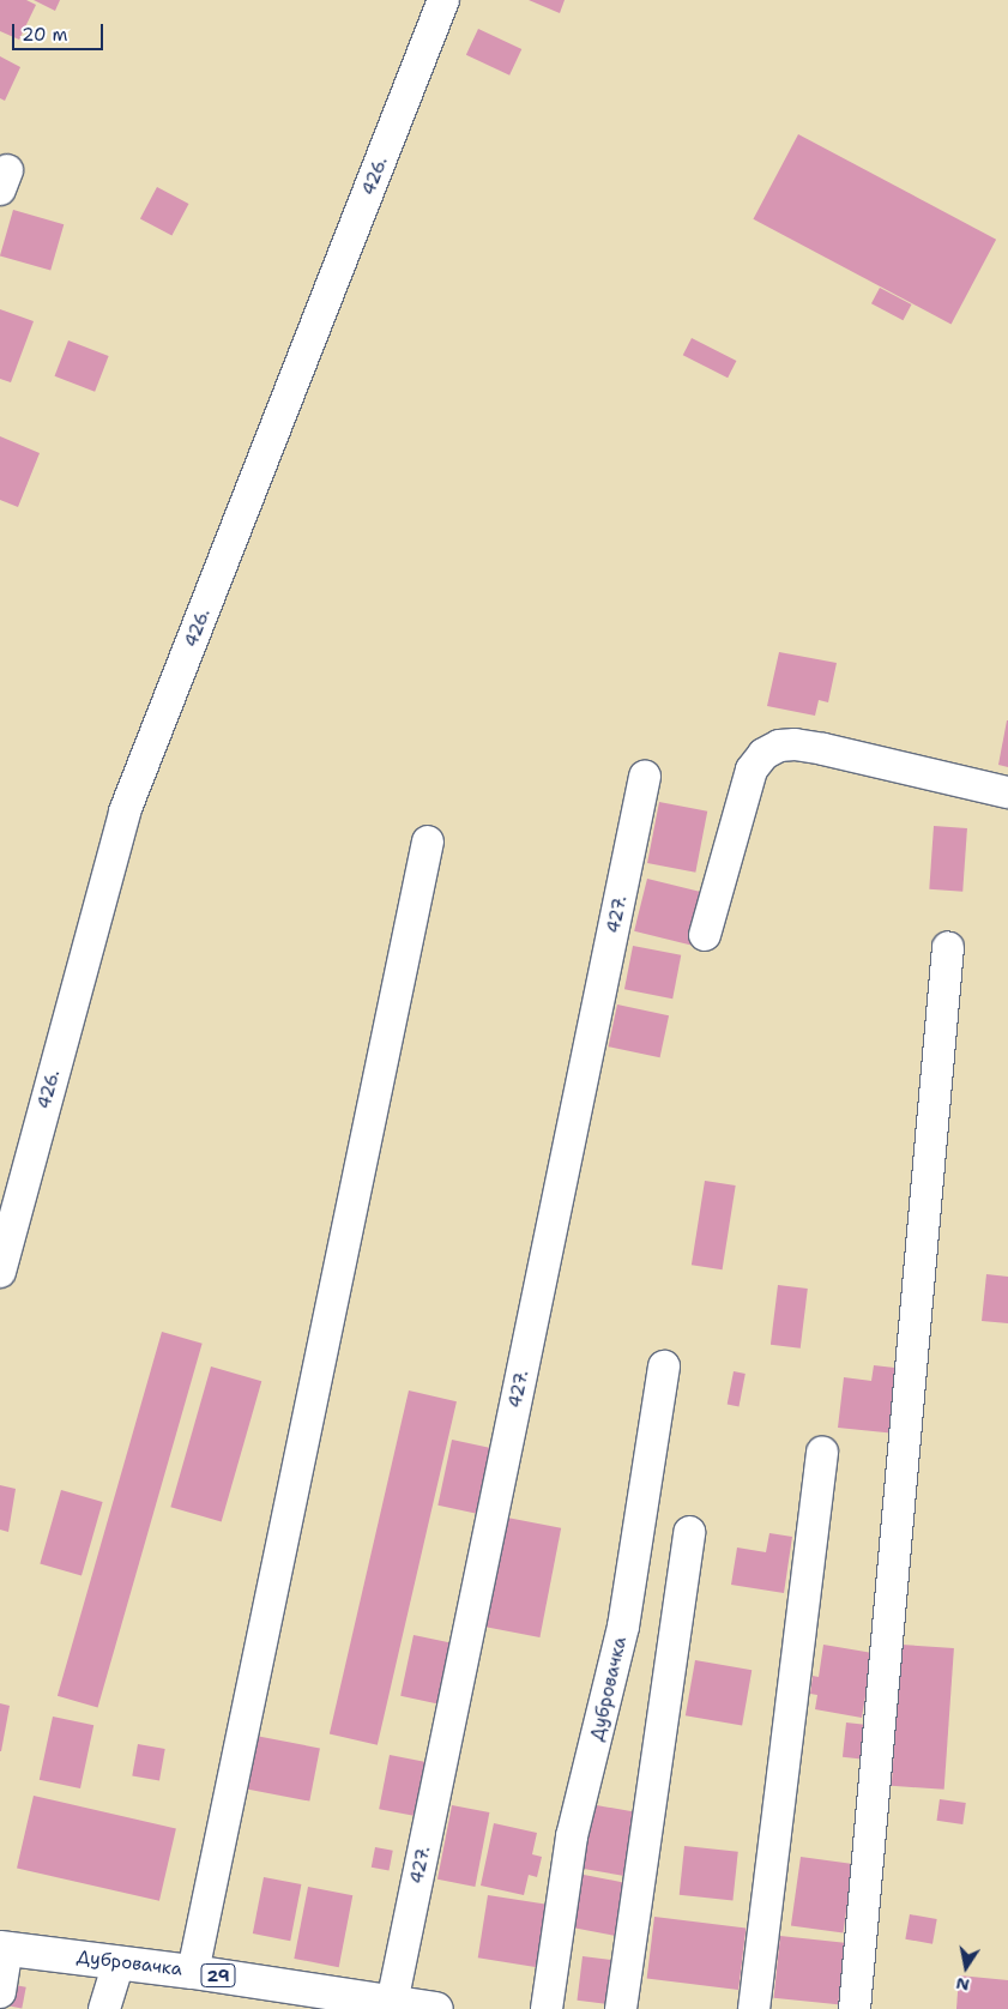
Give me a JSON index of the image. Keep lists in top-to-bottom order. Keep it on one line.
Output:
{"streets":{"main road":["Дубровачка","29"],"street":["426.","427."]},"crossings":[["427.","Дубровачка"]],"scale_bar":"20 m","north":"bottom"}
